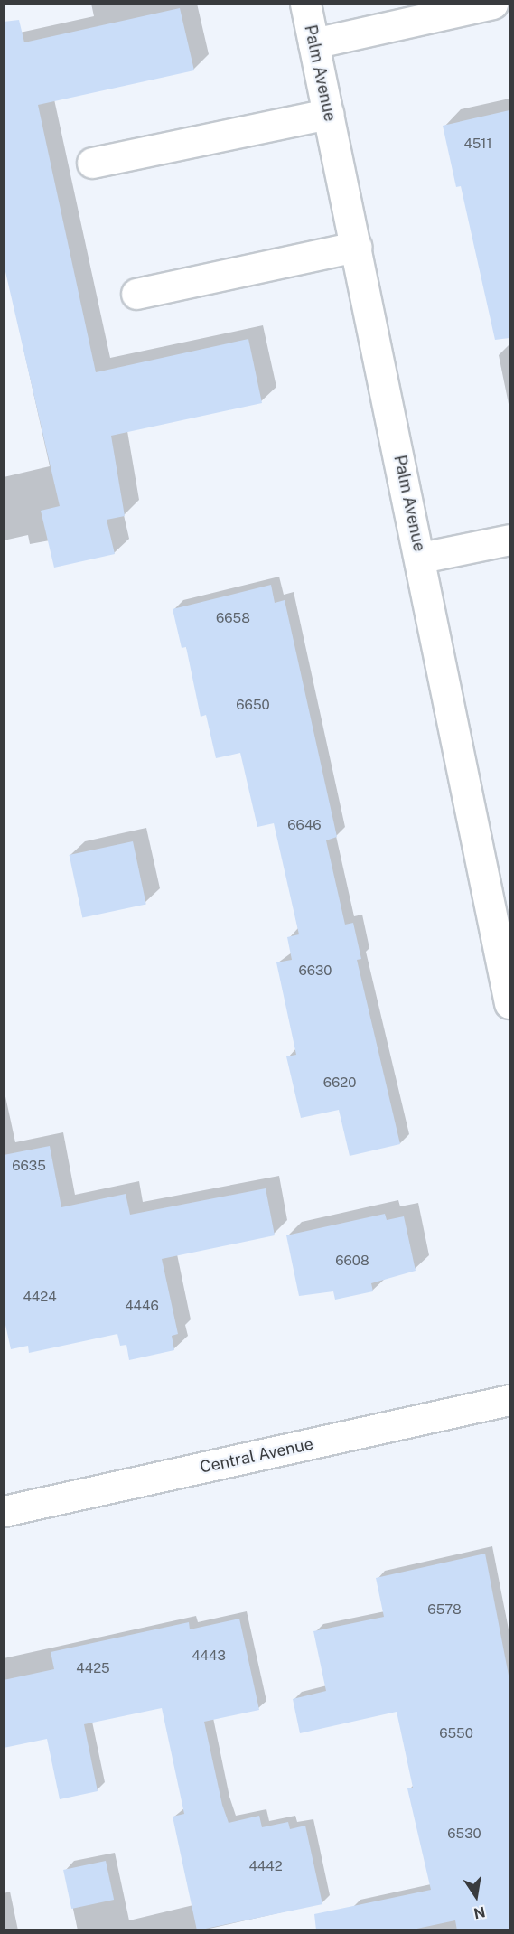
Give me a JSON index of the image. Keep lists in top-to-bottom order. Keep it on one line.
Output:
{"streets":{"street":["Palm Avenue","Central Avenue"]},"house_numbers":["4511","6658","6650","6646","6630","6620","6635","6608","4424","4446","6578","4443","4425","6550","6530","4442"],"north":"bottom"}
